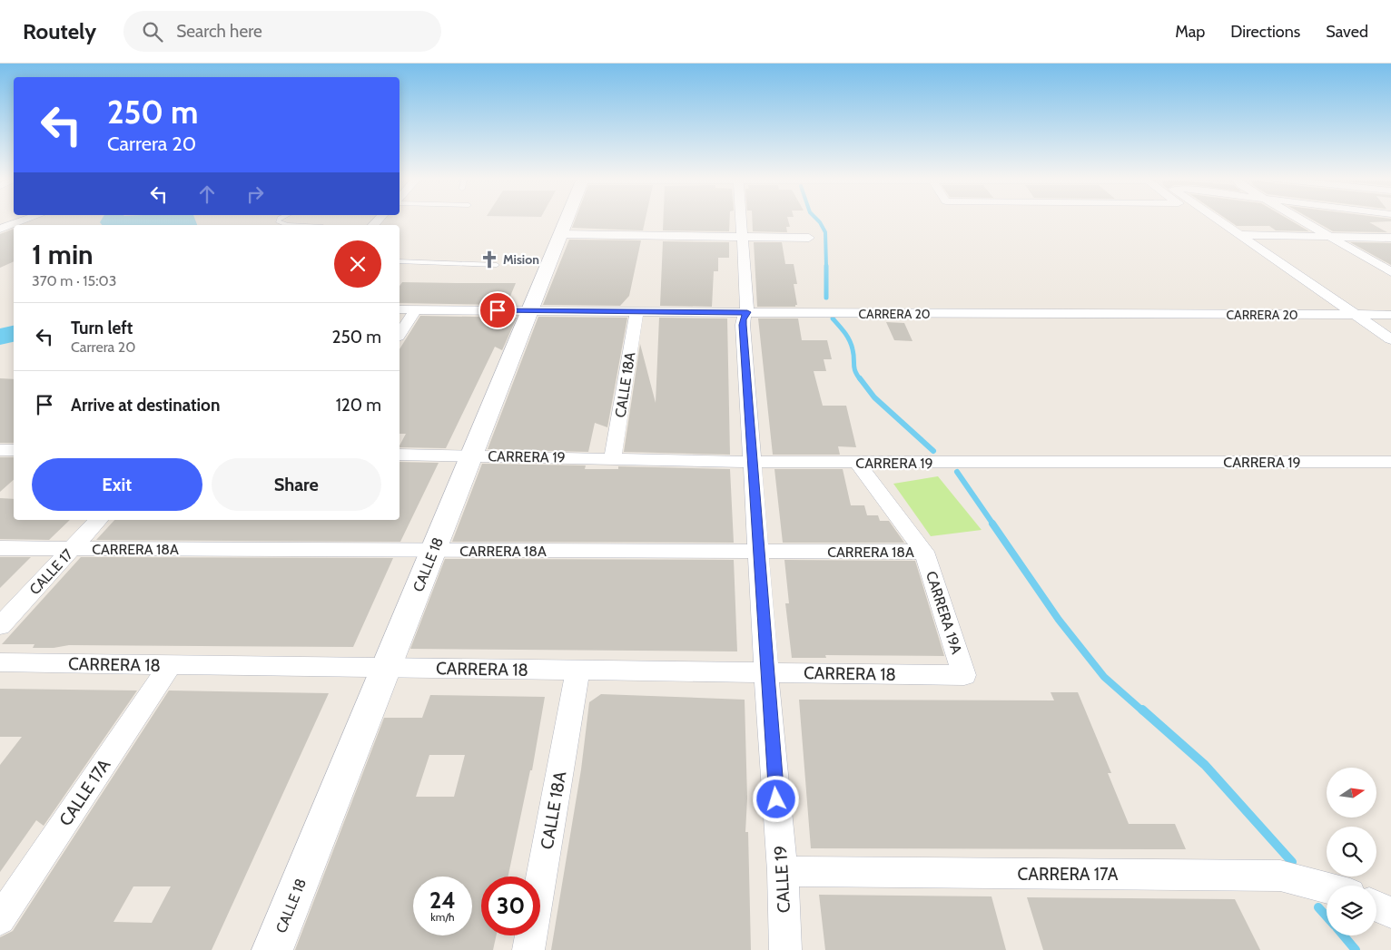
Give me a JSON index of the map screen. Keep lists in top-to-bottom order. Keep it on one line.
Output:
{"streets":{"street":["CARRERA 20","CALLE 18A","CARRERA 19","CARRERA 18A","CALLE 18","CALLE 17","CARRERA 19A","CARRERA 18","CALLE 17A","CARRERA 17A","CALLE 19"]},"crossings":[["CARRERA 20","CALLE 18A"],["CARRERA 20","CALLE 18"],["CARRERA 20","CALLE 19"],["CALLE 18A","CARRERA 19"],["CALLE 18A","CARRERA 18"],["CARRERA 19","CALLE 18"],["CARRERA 19","CARRERA 19A"],["CARRERA 19","CALLE 19"],["CARRERA 18A","CALLE 18"],["CARRERA 18A","CALLE 17"],["CARRERA 18A","CARRERA 19A"],["CARRERA 18A","CALLE 19"],["CALLE 18","CARRERA 18"],["CARRERA 19A","CARRERA 18"],["CARRERA 18","CALLE 17A"],["CARRERA 18","CALLE 19"],["CARRERA 17A","CALLE 19"]],"places":{"church":["Mision"]},"north":"right","page":{"header":"Routely","search":"Search here","nav":["Map","Directions","Saved"],"turn":["250 m","Carrera 20"],"heading":["1 min","370 m · 15:03"],"list":[{"name":"Turn left","note":"Carrera 20","value":"250 m"},{"name":"Arrive at destination","value":"120 m"}],"buttons":["Exit","Share"],"speed":"24 km/h","limit":"30"}}
